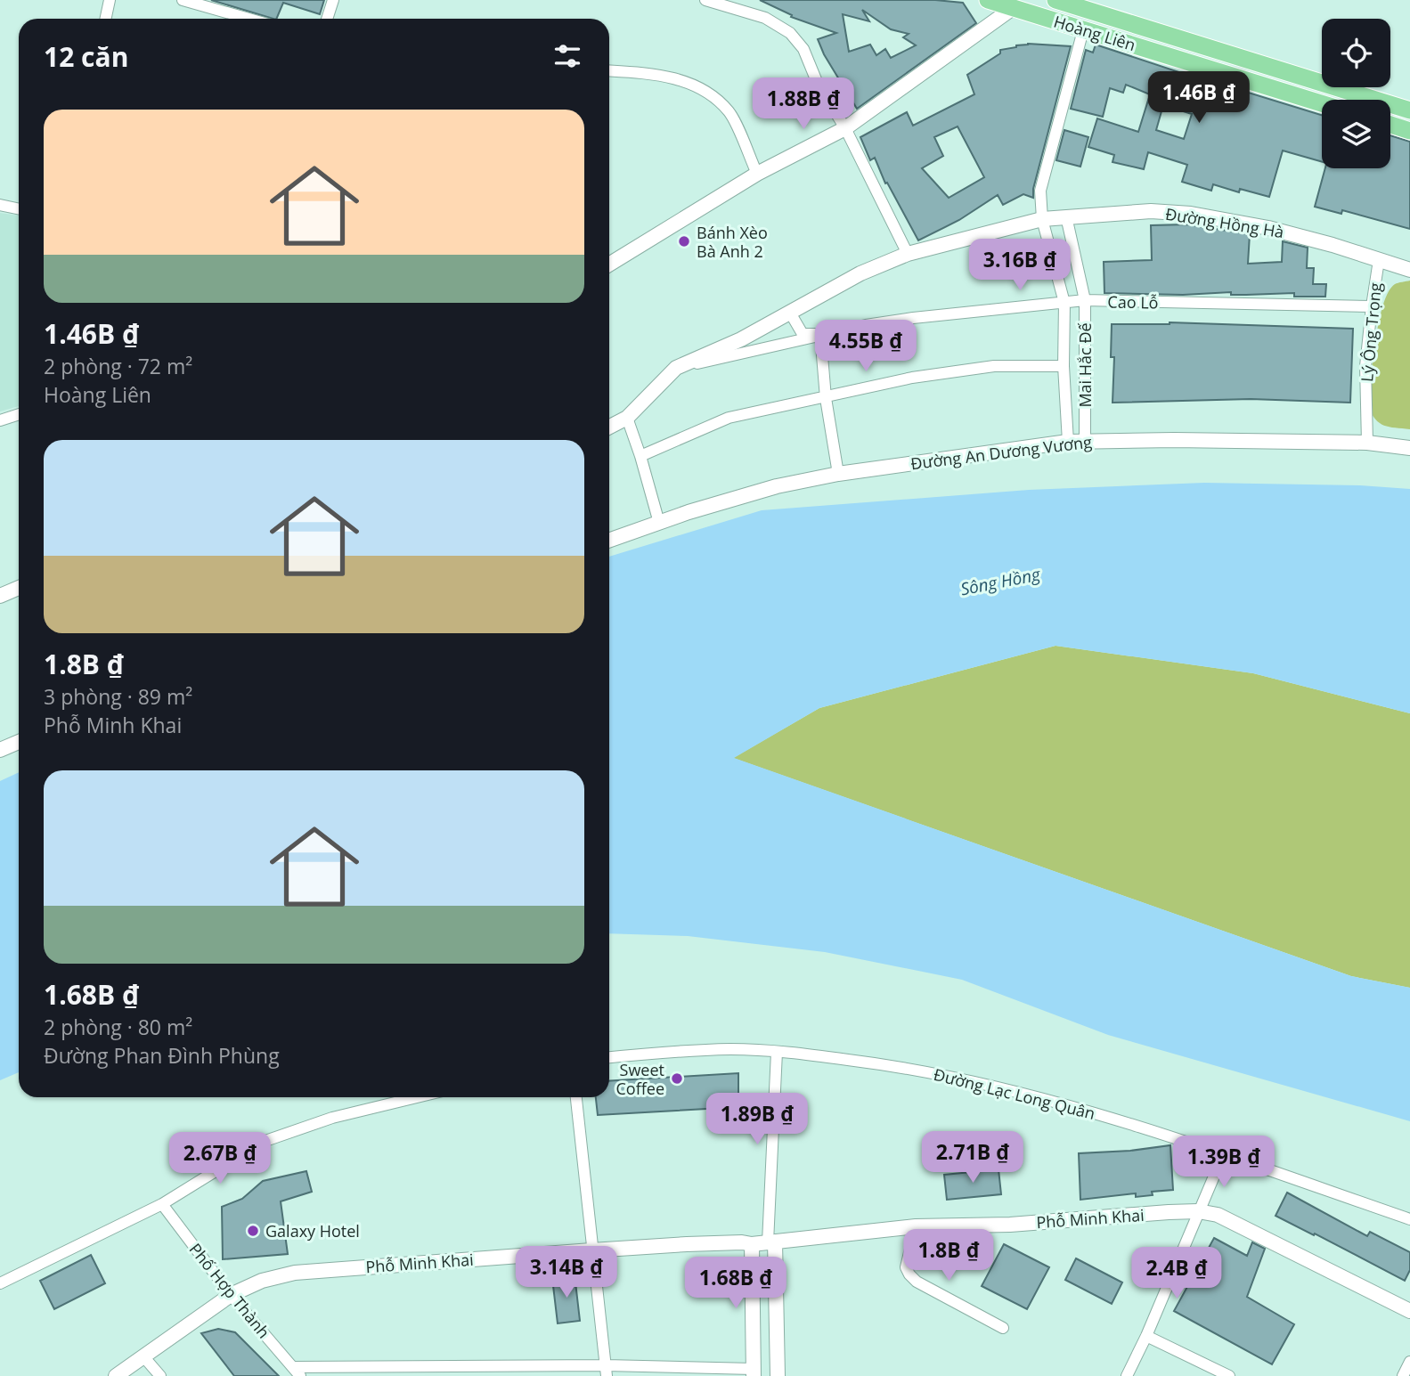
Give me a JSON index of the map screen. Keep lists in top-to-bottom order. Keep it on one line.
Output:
{"streets":{"main road":["Hoàng Liên"],"street":["Đường Hồng Hà","Cao Lỗ","Lý Ông Trọng","Mai Hắc Đế","Đường An Dương Vương","Đường Lạc Long Quân","Phỗ Minh Khai","Phố Hợp Thành"]},"crossings":[["Hoàng Liên","Mai Hắc Đế"],["Đường Hồng Hà","Cao Lỗ"],["Đường Hồng Hà","Lý Ông Trọng"],["Đường Hồng Hà","Mai Hắc Đế"],["Cao Lỗ","Lý Ông Trọng"],["Cao Lỗ","Mai Hắc Đế"],["Lý Ông Trọng","Đường An Dương Vương"],["Mai Hắc Đế","Đường An Dương Vương"],["Phỗ Minh Khai","Phố Hợp Thành"]],"water":["Sông Hồng"],"places":["Bánh Xèo Bà Anh 2","Sweet Coffee","Galaxy Hotel"],"page":{"heading":"12 căn","price":["1.46B ₫","1.88B ₫","3.16B ₫","4.55B ₫","1.89B ₫","2.71B ₫","2.67B ₫","1.39B ₫","1.8B ₫","3.14B ₫","2.4B ₫","1.68B ₫"],"list":[{"name":"1.46B ₫","note":"2 phòng · 72 m² · Hoàng Liên"},{"name":"1.8B ₫","note":"3 phòng · 89 m² · Phỗ Minh Khai"},{"name":"1.68B ₫","note":"2 phòng · 80 m² · Đường Phan Đình Phùng"}]}}
